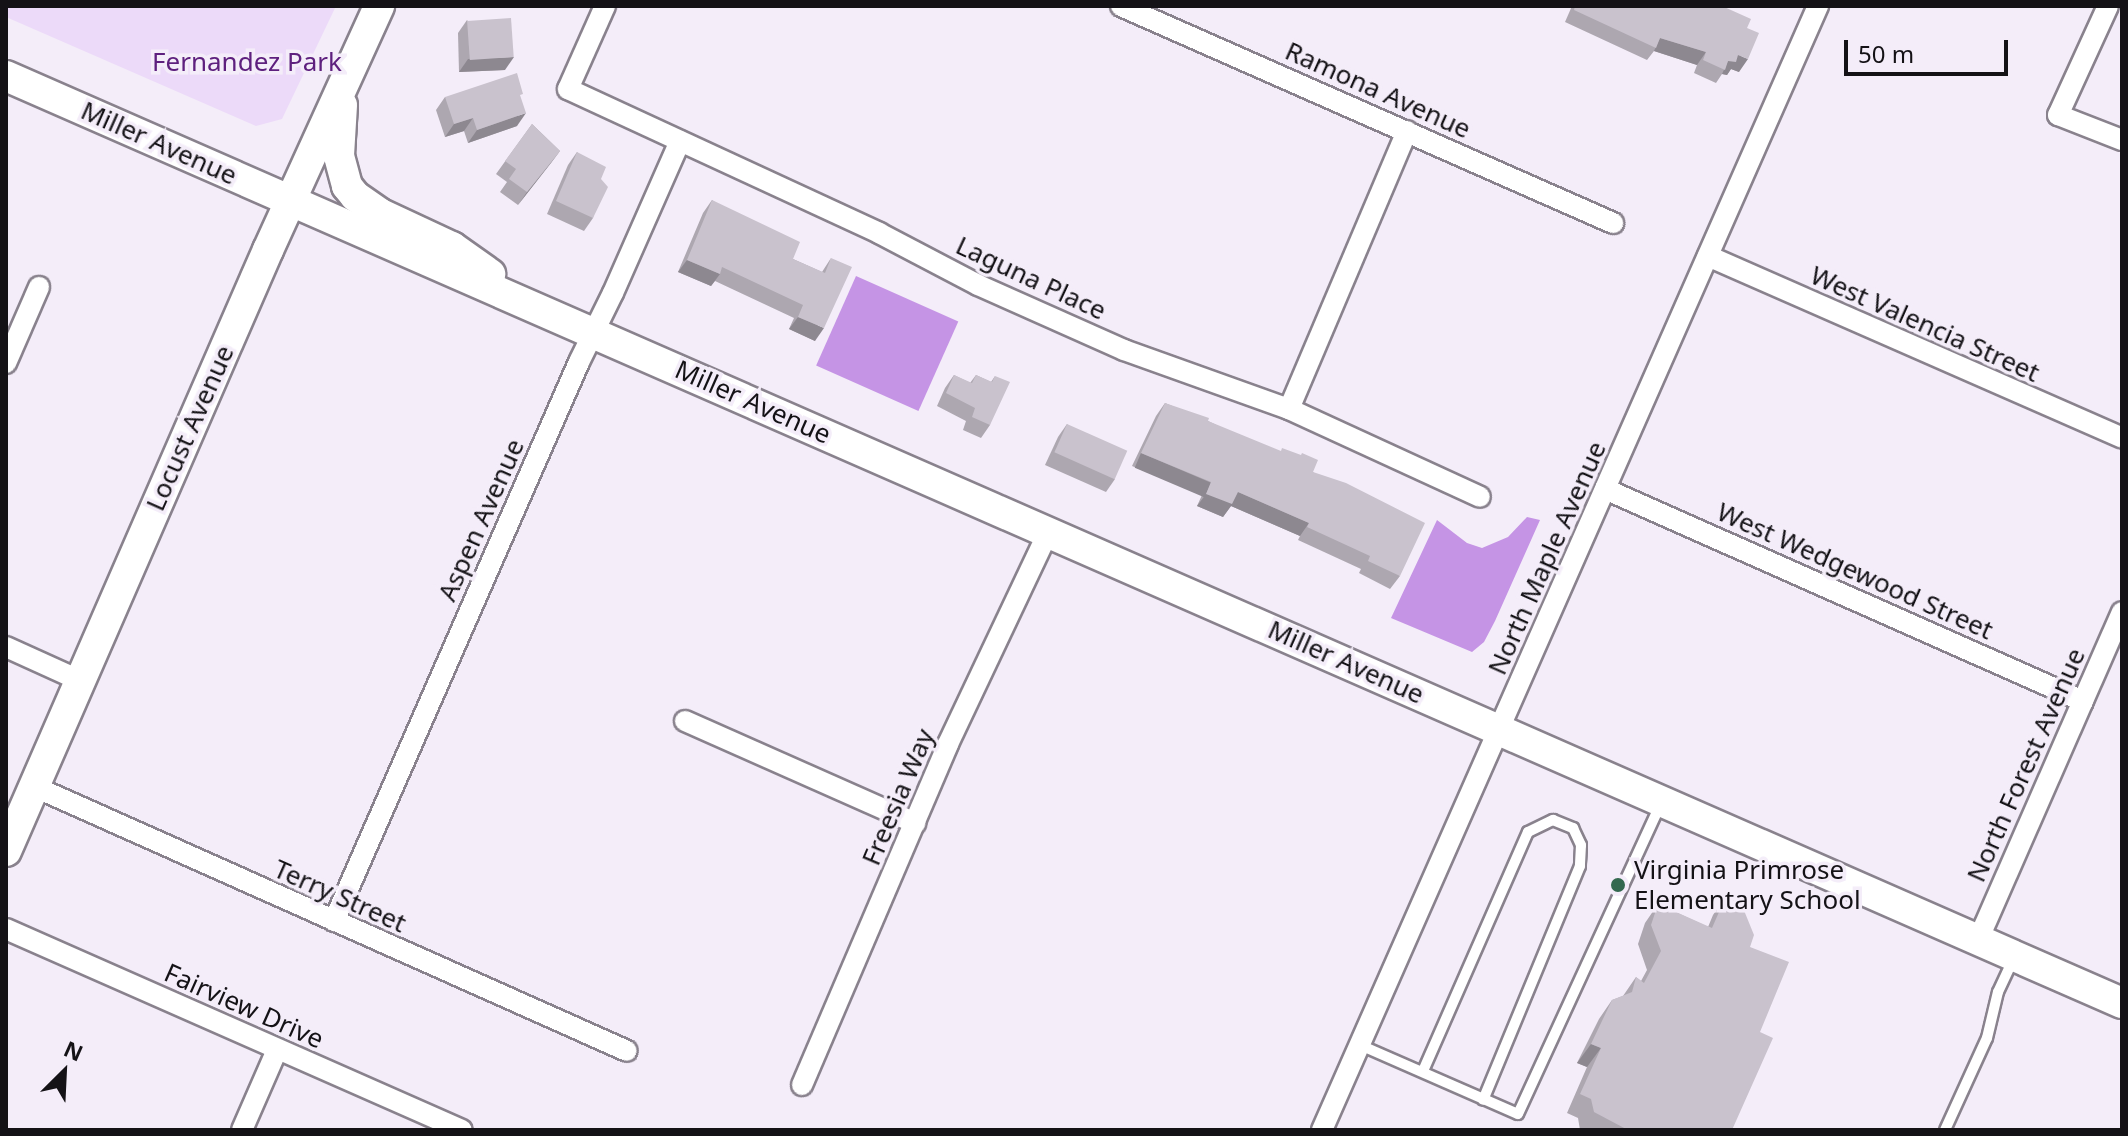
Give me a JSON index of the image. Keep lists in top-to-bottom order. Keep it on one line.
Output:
{"streets":{"street":["Ramona Avenue","Miller Avenue","Laguna Place","West Valencia Street","Locust Avenue","Aspen Avenue","North Maple Avenue","West Wedgewood Street","North Forest Avenue","Freesia Way","Terry Street","Fairview Drive"]},"crossings":[["Miller Avenue","Locust Avenue"],["Miller Avenue","Aspen Avenue"],["Miller Avenue","North Maple Avenue"],["Miller Avenue","North Forest Avenue"],["Miller Avenue","Freesia Way"],["Laguna Place","Aspen Avenue"],["West Valencia Street","North Maple Avenue"],["Locust Avenue","Terry Street"],["Aspen Avenue","Terry Street"],["North Maple Avenue","West Wedgewood Street"],["West Wedgewood Street","North Forest Avenue"]],"parks":["Fernandez Park"],"places":["Virginia Primrose Elementary School"],"scale_bar":"50 m","north":"top right"}
